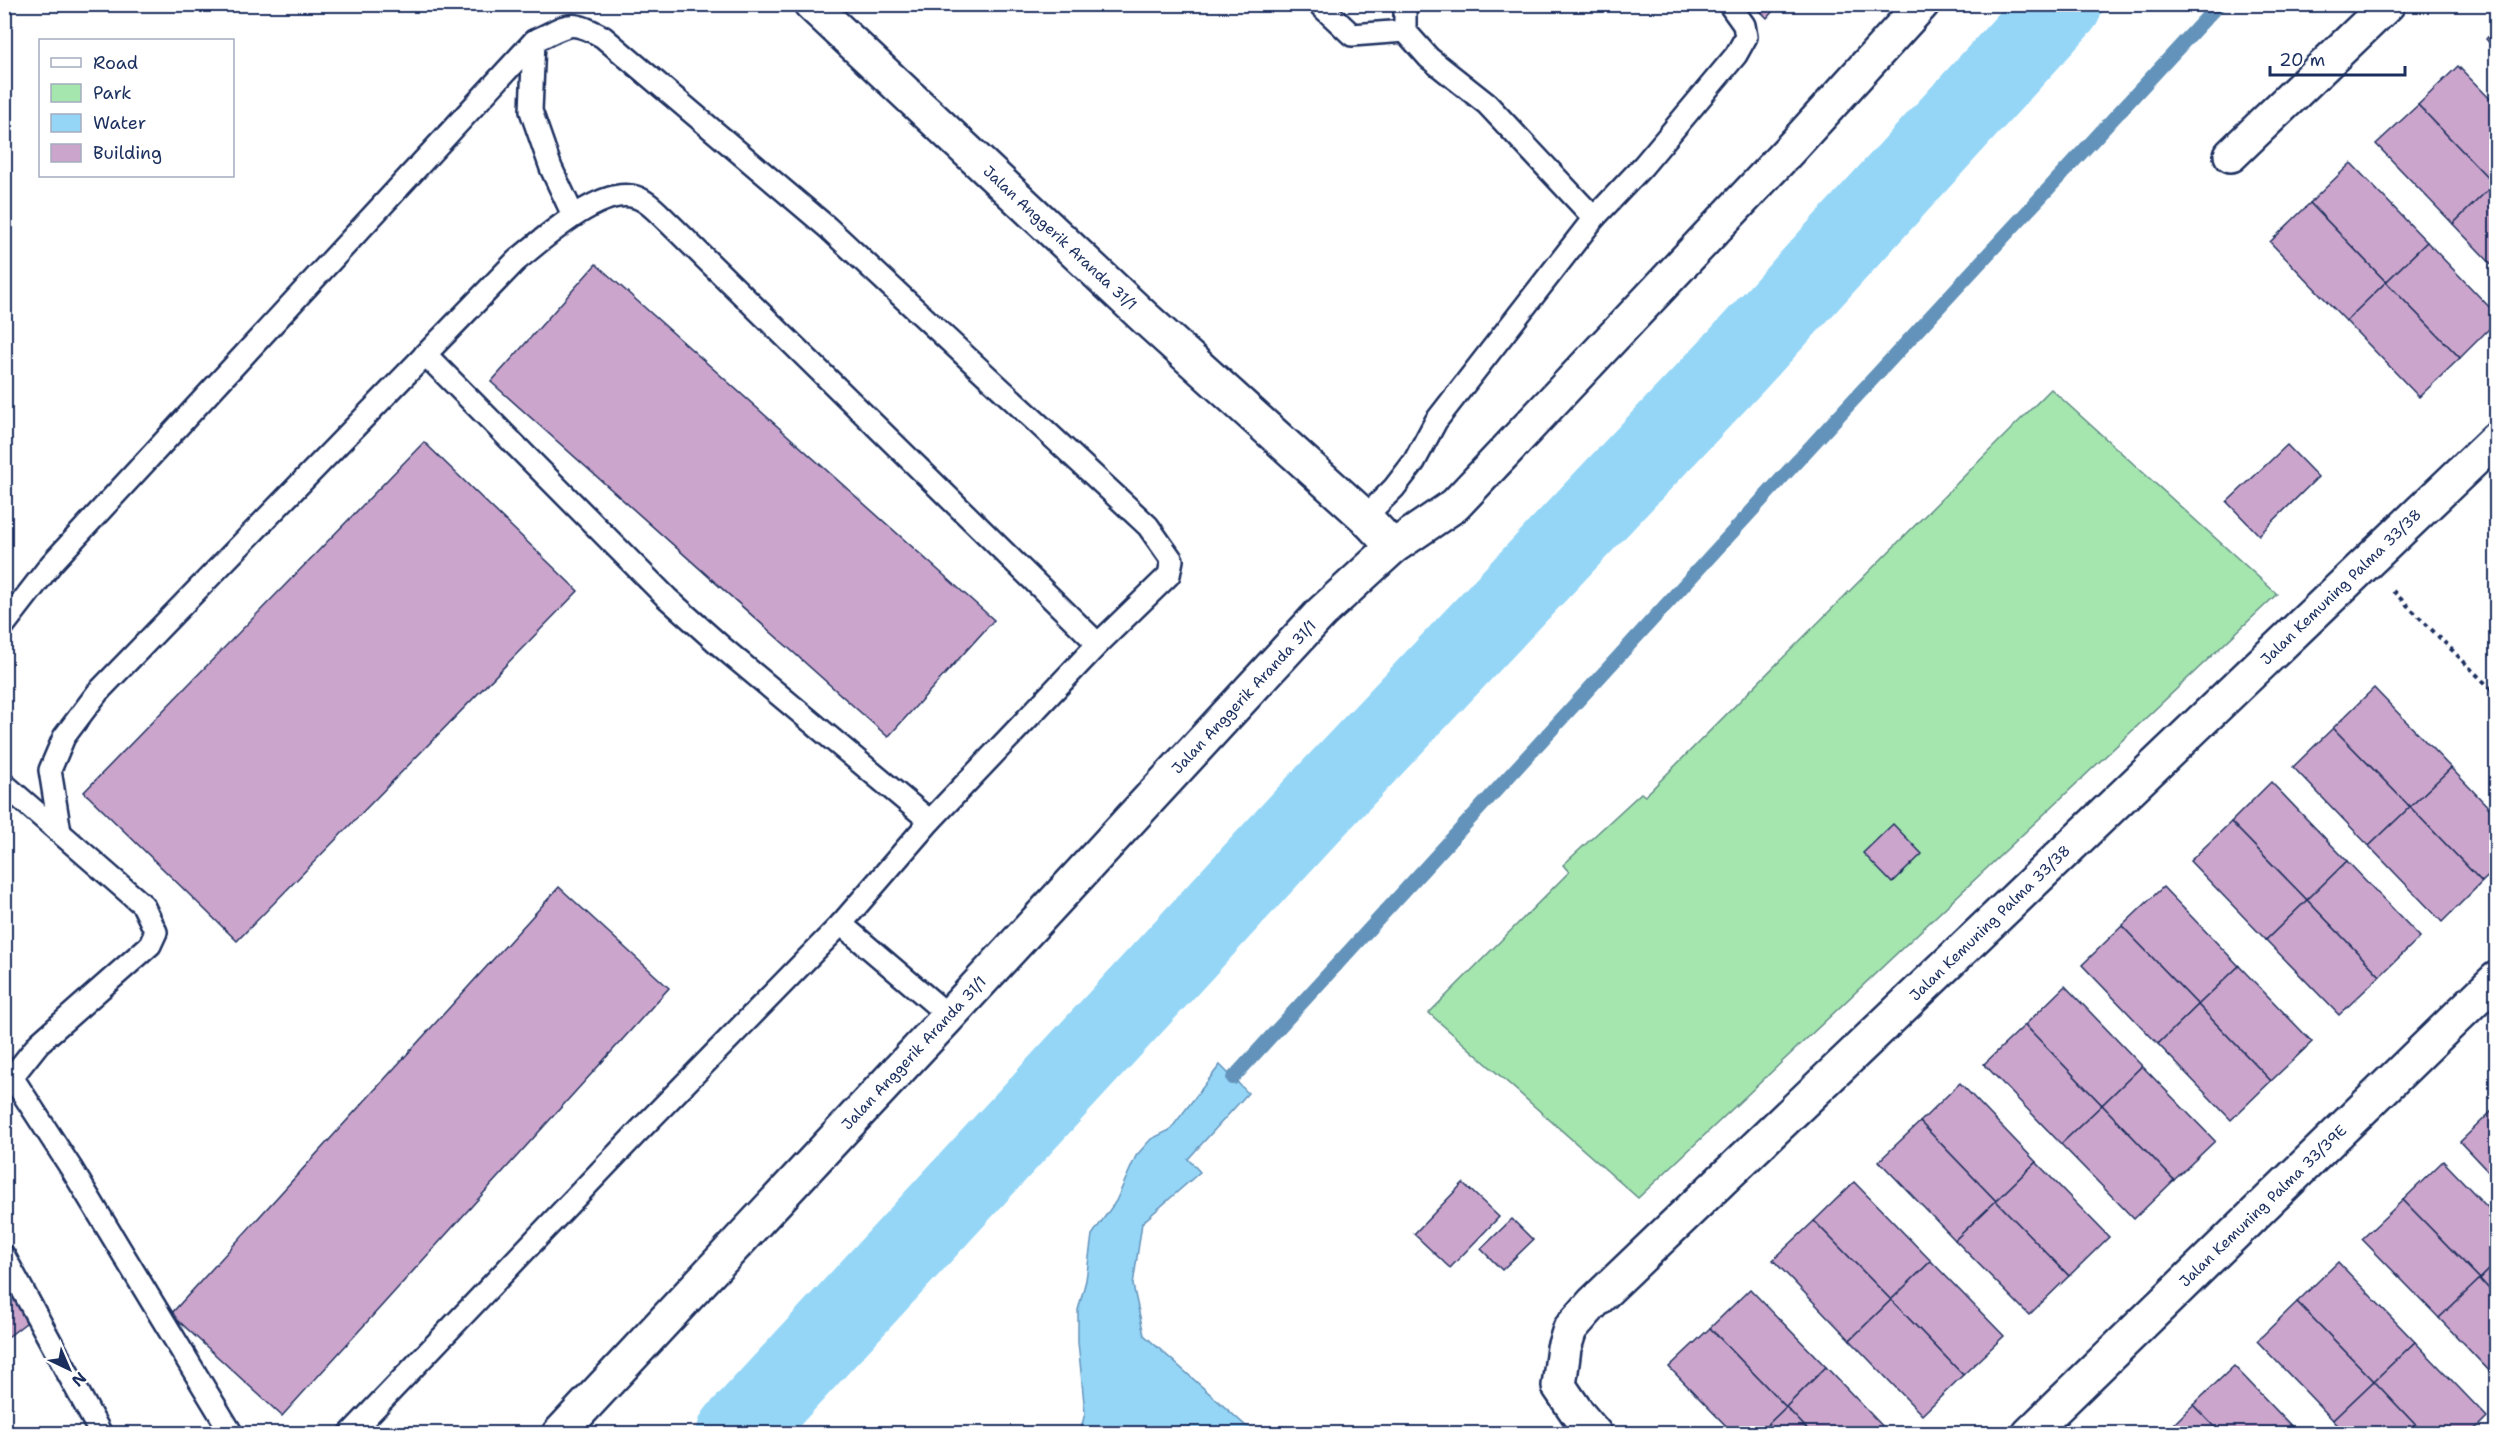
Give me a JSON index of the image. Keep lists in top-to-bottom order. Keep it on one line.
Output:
{"streets":{"street":["Jalan Anggerik Aranda 31/1","Jalan Kemuning Palma 33/38","Jalan Kemuning Palma 33/39E"]},"legend":["Road","Park","Water","Building"],"scale_bar":"20 m","north":"bottom right"}
